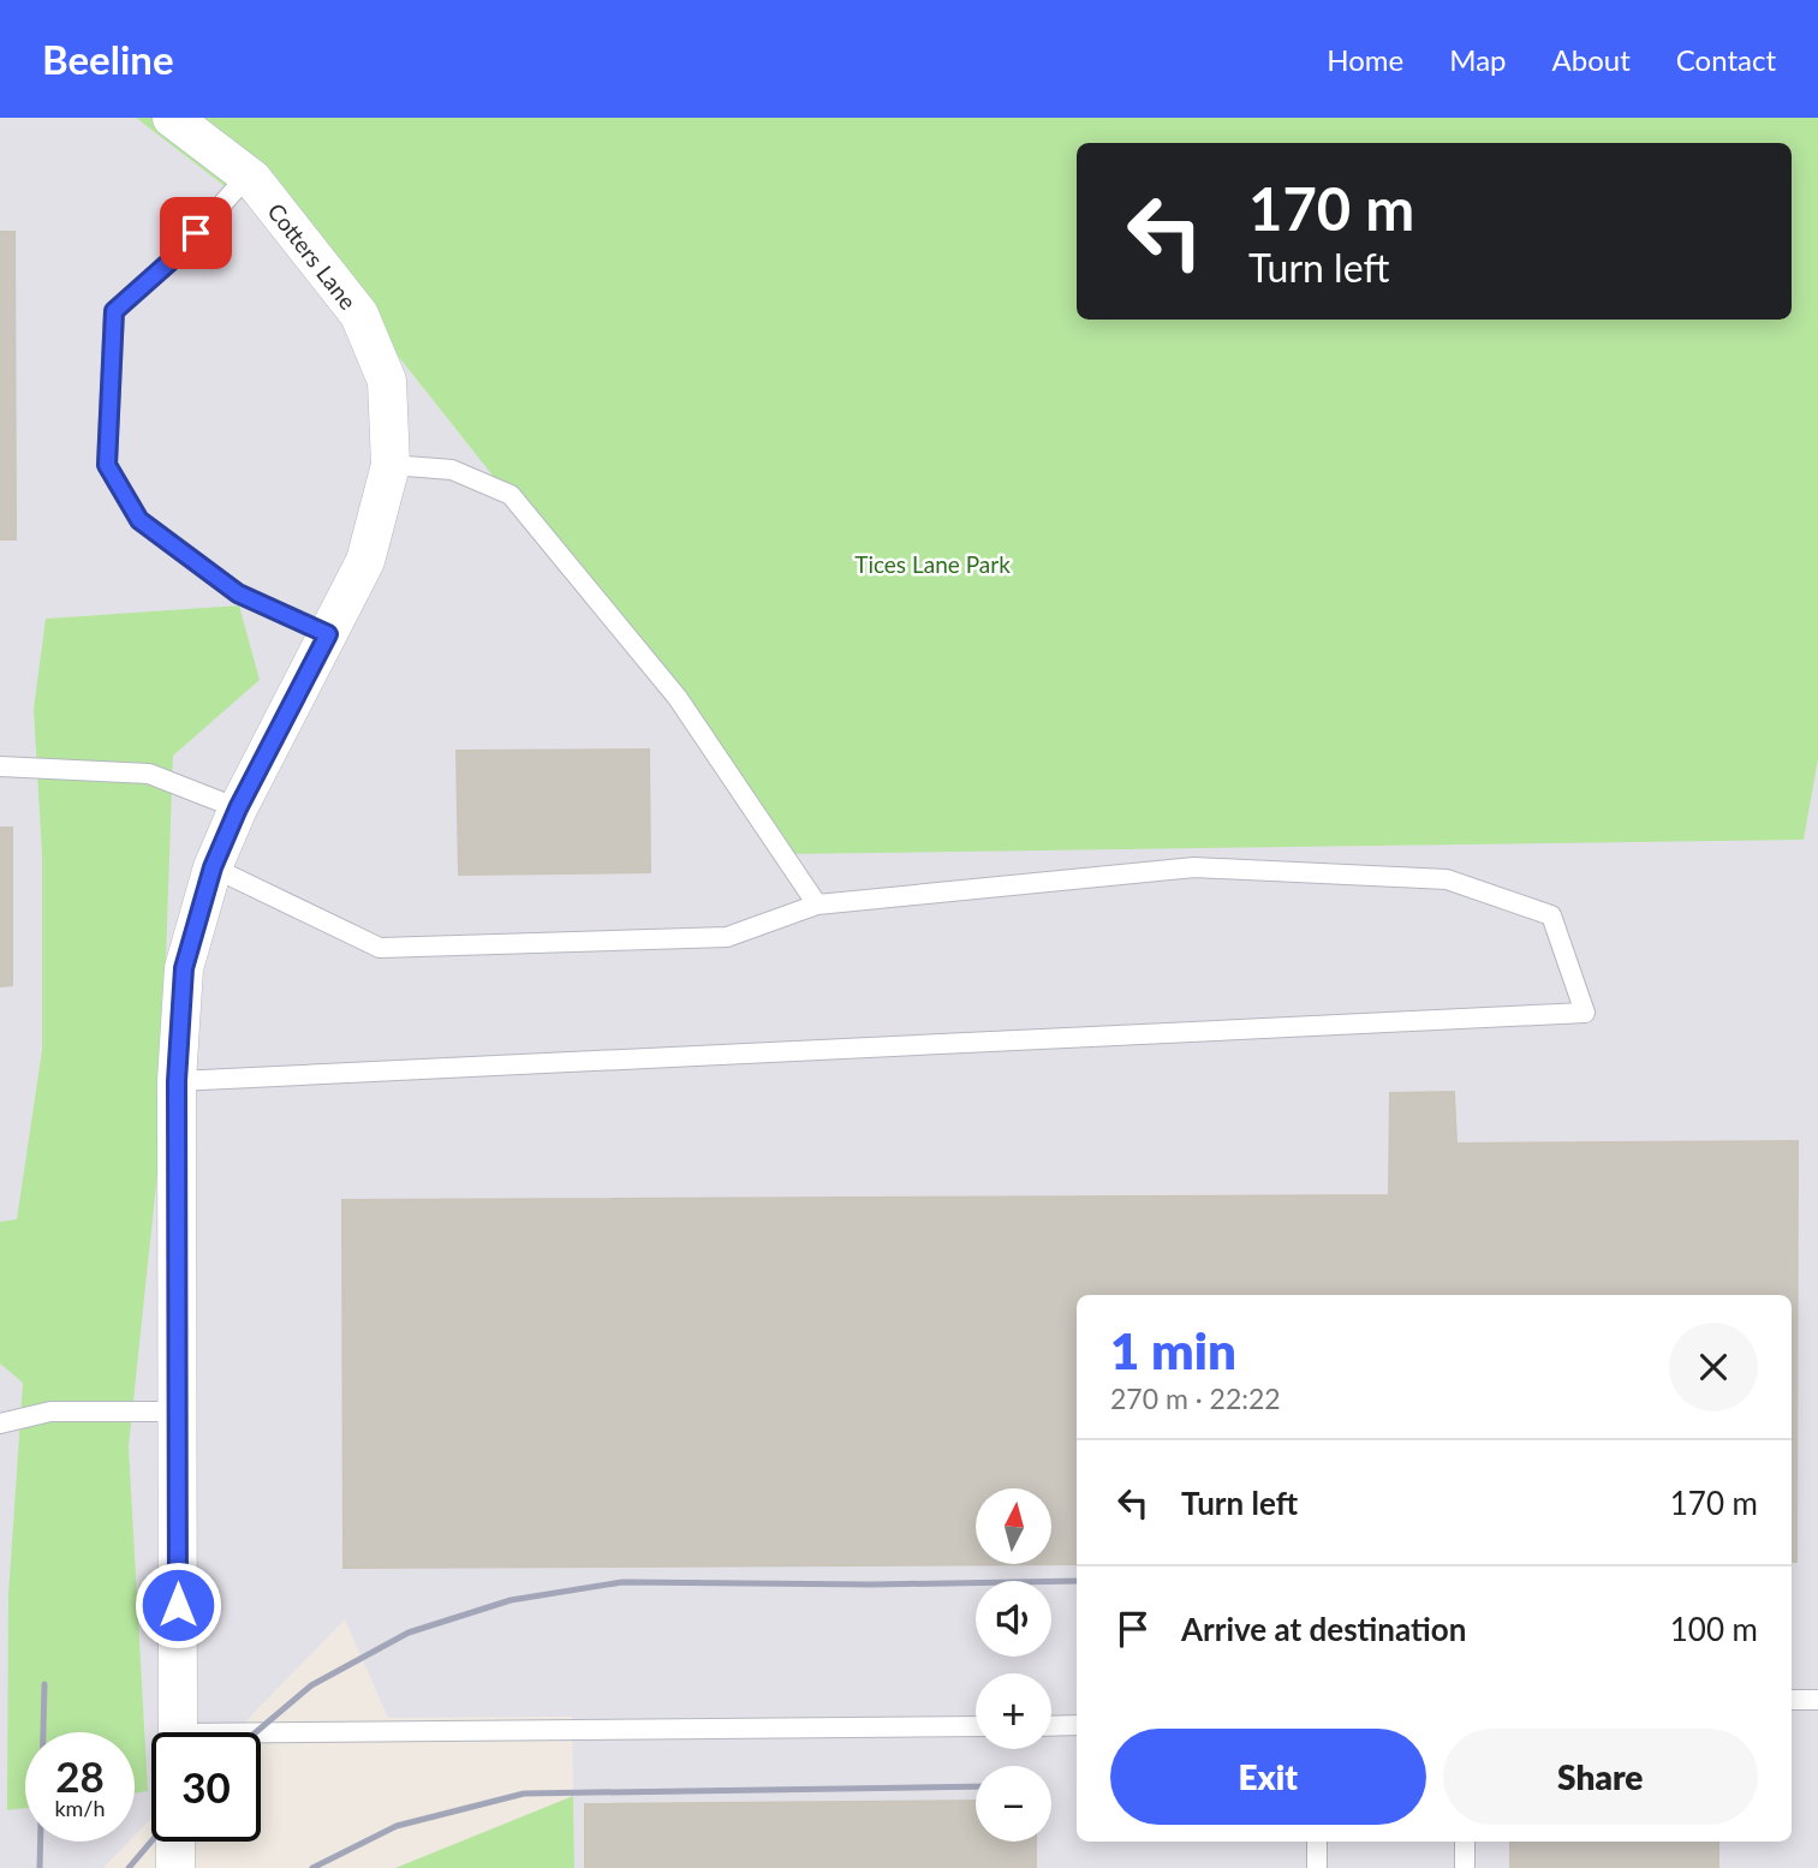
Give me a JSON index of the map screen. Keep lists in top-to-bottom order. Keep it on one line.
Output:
{"streets":{"street":["Cotters Lane"]},"parks":["Tices Lane Park"],"north":"top","page":{"header":"Beeline","nav":["Home","Map","About","Contact"],"turn":["170 m","Turn left"],"heading":["1 min","270 m · 22:22"],"list":[{"name":"Turn left","value":"170 m"},{"name":"Arrive at destination","value":"100 m"}],"map_buttons":["+","−"],"buttons":["Exit","Share"],"speed":"28 km/h","limit":"30"}}
